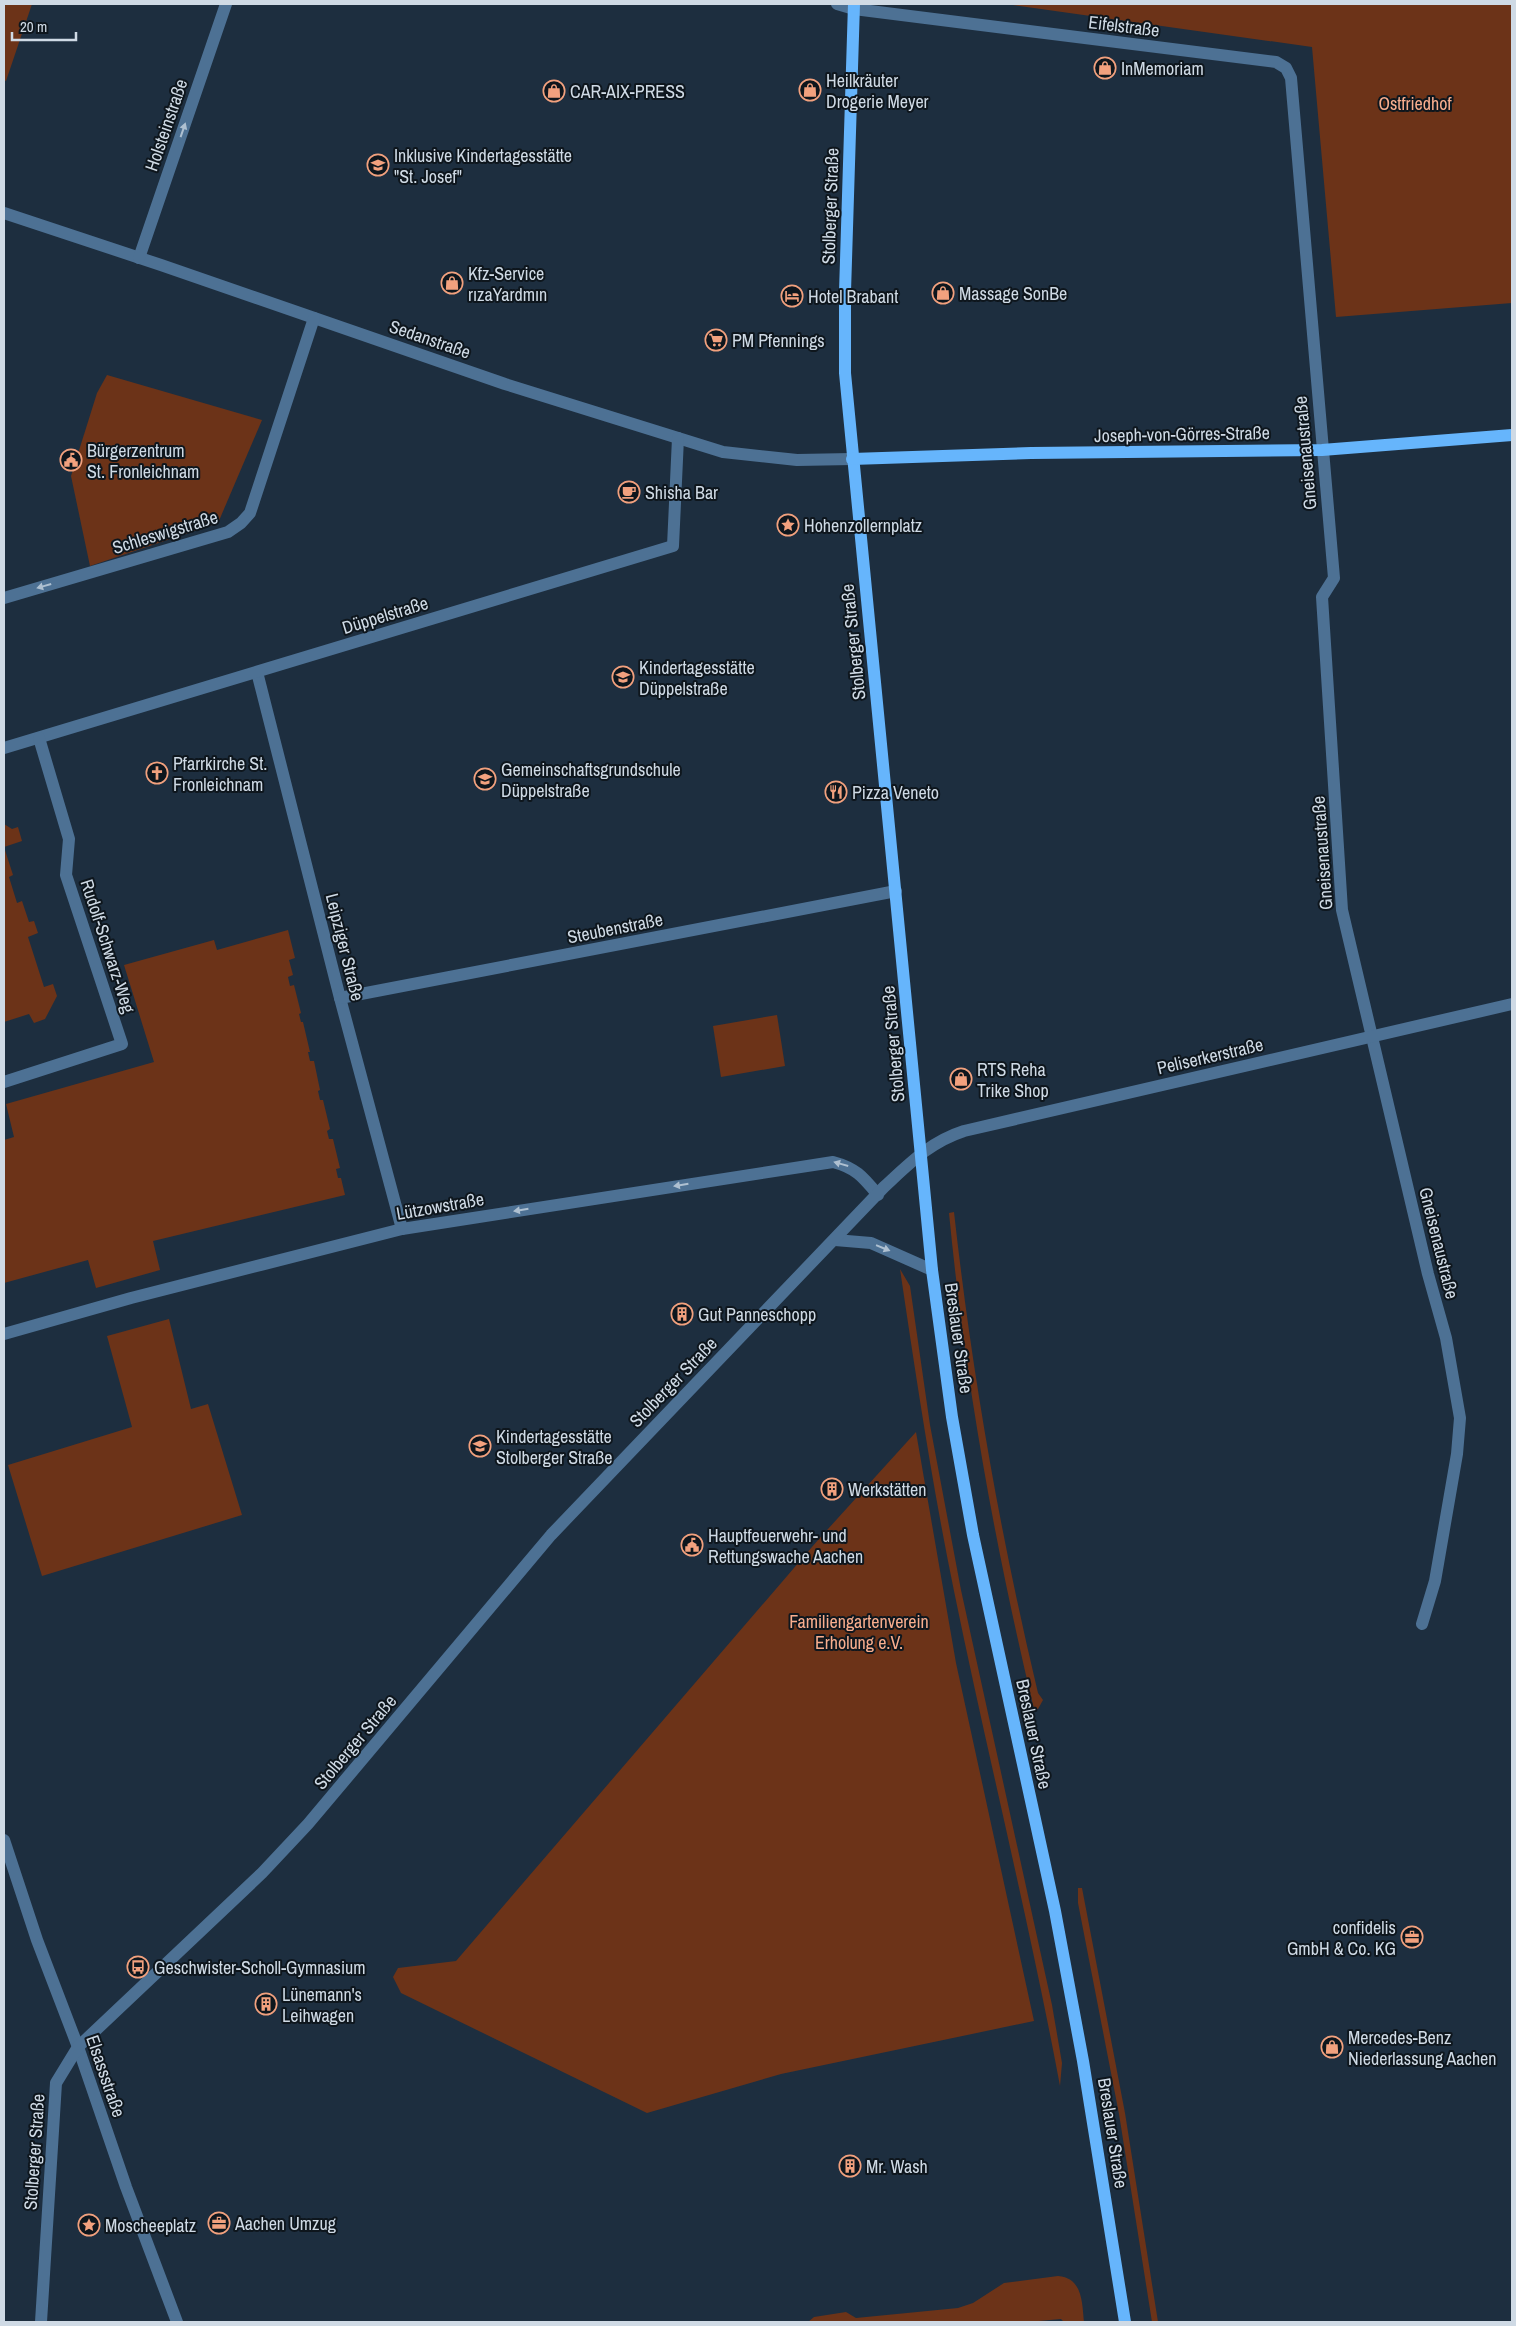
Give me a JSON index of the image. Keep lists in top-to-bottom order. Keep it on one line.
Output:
{"streets":{"main road":["Stolberger Straße","Joseph-von-Görres-Straße","Breslauer Straße"],"street":["Eifelstraße","Holsteinstraße","Sedanstraße","Gneisenaustraße","Schleswigstraße","Düppelstraße","Steubenstraße","Rudolf-Schwarz-Weg","Leipziger Straße","Peliserkerstraße","Lützowstraße","Elsassstraße"]},"crossings":[["Eifelstraße","Stolberger Straße"],["Eifelstraße","Gneisenaustraße"],["Holsteinstraße","Sedanstraße"],["Stolberger Straße","Sedanstraße"],["Stolberger Straße","Joseph-von-Görres-Straße"],["Stolberger Straße","Steubenstraße"],["Stolberger Straße","Peliserkerstraße"],["Stolberger Straße","Lützowstraße"],["Stolberger Straße","Breslauer Straße"],["Stolberger Straße","Elsassstraße"],["Sedanstraße","Joseph-von-Görres-Straße"],["Sedanstraße","Schleswigstraße"],["Sedanstraße","Düppelstraße"],["Joseph-von-Görres-Straße","Gneisenaustraße"],["Gneisenaustraße","Peliserkerstraße"],["Düppelstraße","Rudolf-Schwarz-Weg"],["Düppelstraße","Leipziger Straße"],["Steubenstraße","Leipziger Straße"],["Leipziger Straße","Lützowstraße"],["Peliserkerstraße","Breslauer Straße"]],"one_way":["Holsteinstraße","Schleswigstraße","Lützowstraße"],"parks":["Ostfriedhof","Familiengartenverein Erholung e.V."],"places":{"shop":["InMemoriam","Heilkräuter Drogerie Meyer","CAR-AIX-PRESS","Kfz-Service rızaYardmın","Massage SonBe","RTS Reha Trike Shop","Mercedes-Benz Niederlassung Aachen"],"school or university":["Inklusive Kindertagesstätte \"St. Josef\"","Kindertagesstätte Düppelstraße","Gemeinschaftsgrundschule Düppelstraße","Kindertagesstätte Stolberger Straße"],"hotel":["Hotel Brabant"],"supermarket":["PM Pfennings"],"public building":["Bürgerzentrum St. Fronleichnam","Hauptfeuerwehr- und Rettungswache Aachen"],"cafe":["Shisha Bar"],"place":["Hohenzollernplatz","Moscheeplatz"],"church":["Pfarrkirche St. Fronleichnam"],"restaurant":["Pizza Veneto"],"building":["Gut Panneschopp","Werkstätten","Lünemann's Leihwagen","Mr. Wash"],"office":["confidelis GmbH & Co. KG","Aachen Umzug"],"bus stop":["Geschwister-Scholl-Gymnasium"]},"scale_bar":"20 m"}
